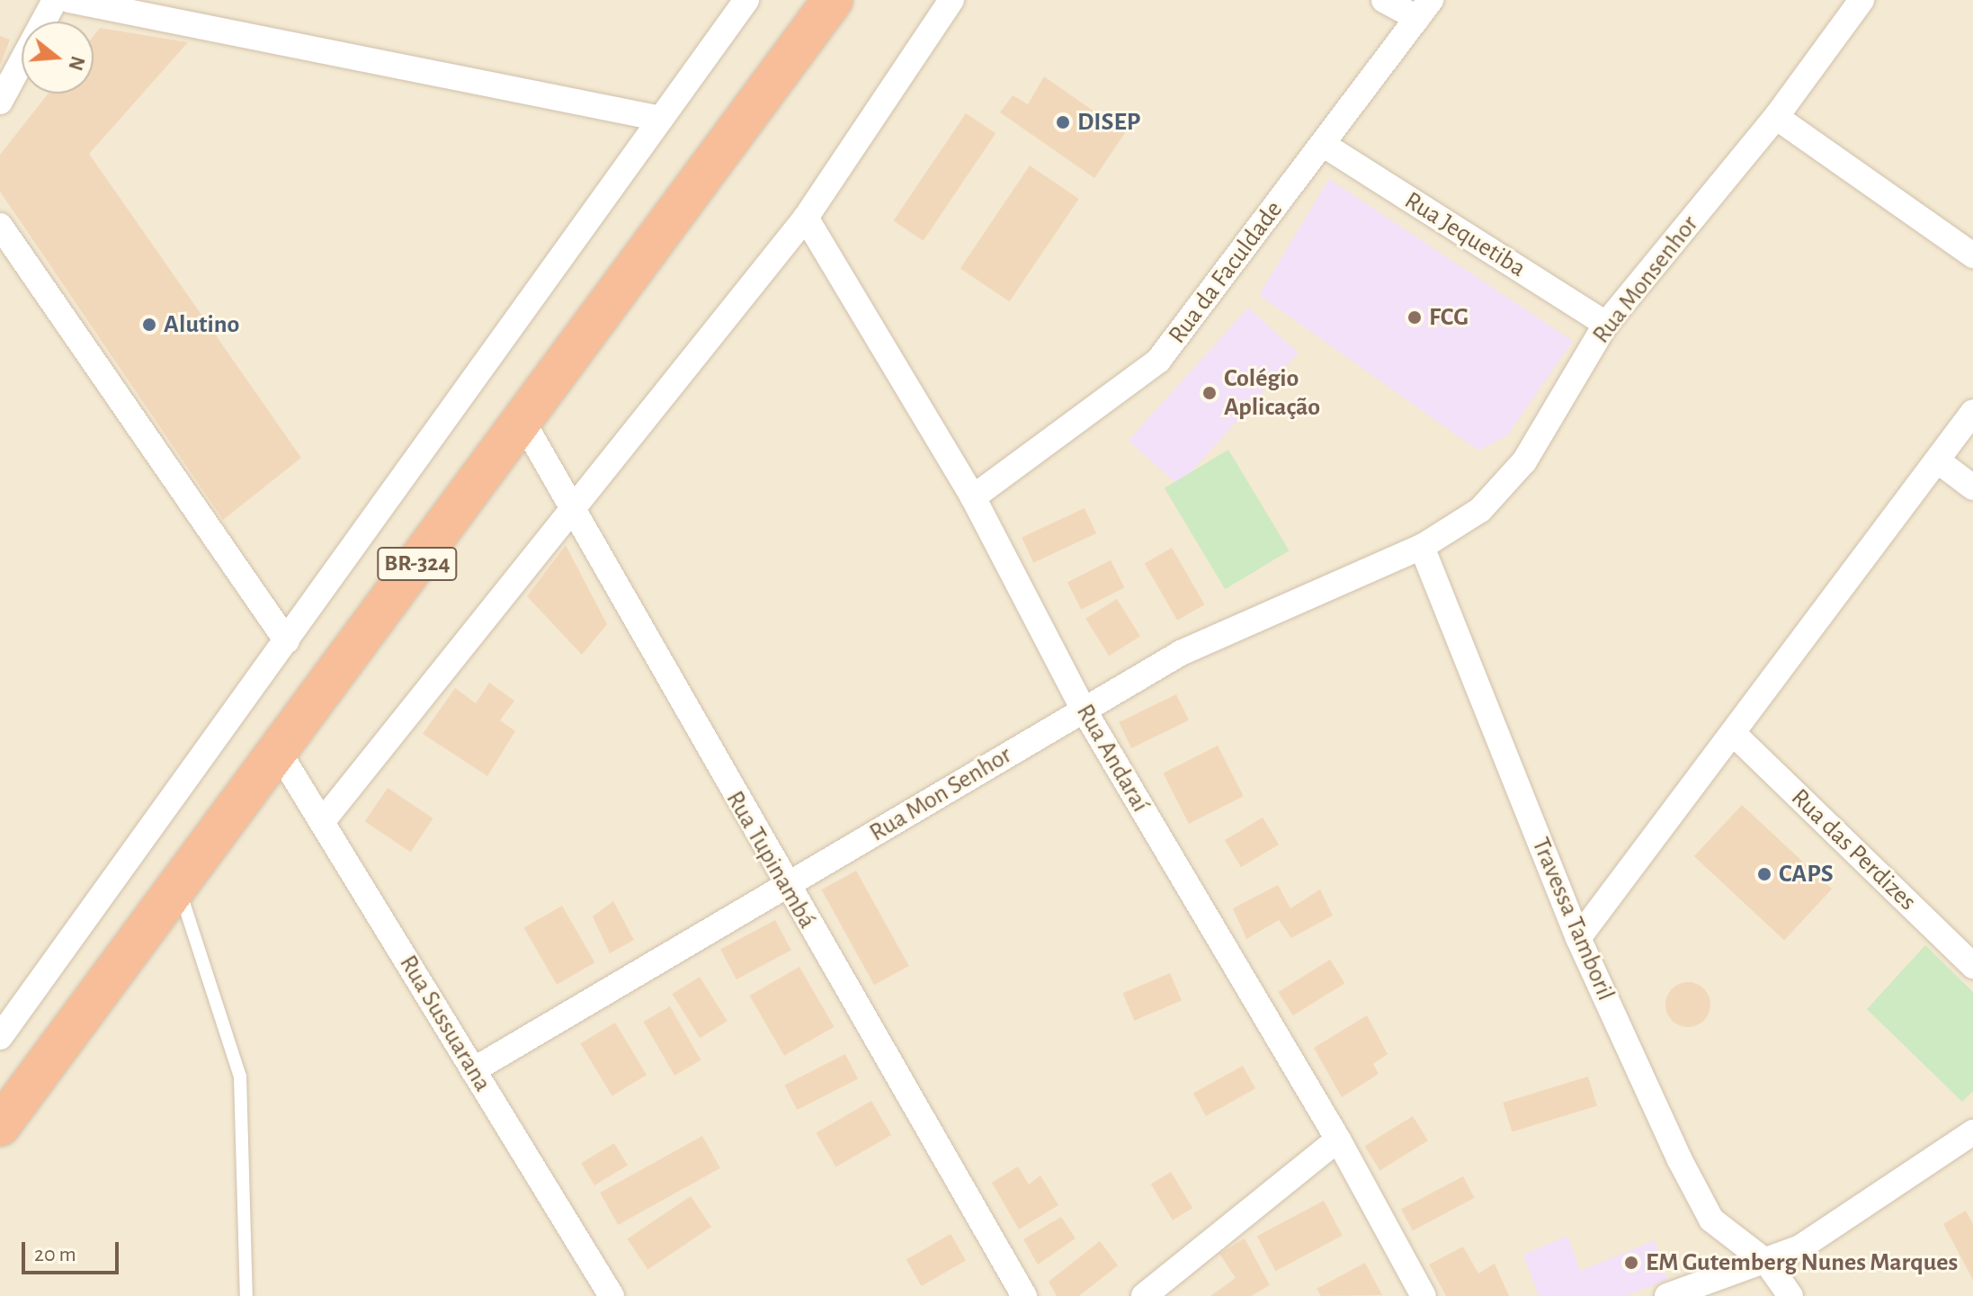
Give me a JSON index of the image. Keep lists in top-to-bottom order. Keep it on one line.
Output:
{"streets":{"highway":["BR-324"],"street":["Rua Jequetiba","Rua da Faculdade","Rua Monsenhor","Rua Andaraí","Rua Mon Senhor","Rua das Perdizes","Rua Tupinambá","Travessa Tamboril","Rua Sussuarana"]},"crossings":[["Rua Jequetiba","Rua da Faculdade"],["Rua Jequetiba","Rua Monsenhor"],["Rua da Faculdade","Rua Andaraí"],["Rua Monsenhor","Rua Mon Senhor"],["Rua Monsenhor","Travessa Tamboril"],["BR-324","Rua Tupinambá"],["BR-324","Rua Sussuarana"],["Rua Andaraí","Rua Mon Senhor"],["Rua Mon Senhor","Rua Tupinambá"],["Rua Mon Senhor","Travessa Tamboril"],["Rua Mon Senhor","Rua Sussuarana"]],"places":["DISEP","FCG","Alutino","Colégio Aplicação","CAPS","EM Gutemberg Nunes Marques"],"scale_bar":"20 m","north":"right"}
